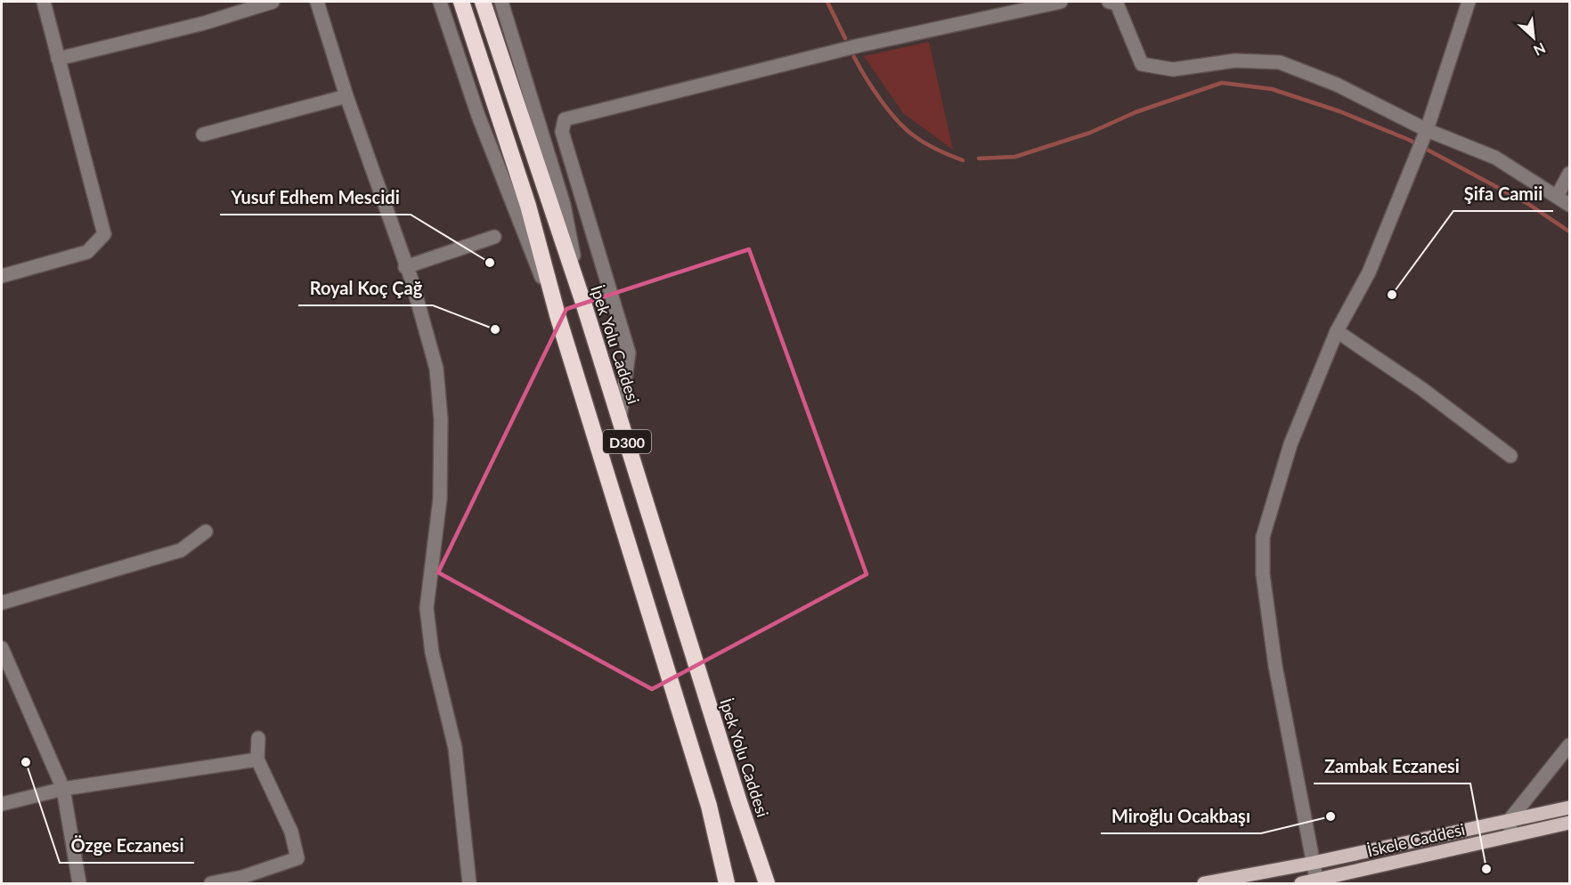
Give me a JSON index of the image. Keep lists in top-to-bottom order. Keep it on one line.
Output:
{"streets":{"highway":["İpek Yolu Caddesi","D300"],"main road":["İskele Caddesi"]},"places":["Yusuf Edhem Mescidi","Şifa Camii","Royal Koç Çağ","Özge Eczanesi","Miroğlu Ocakbaşı","Zambak Eczanesi"],"north":"bottom right"}
